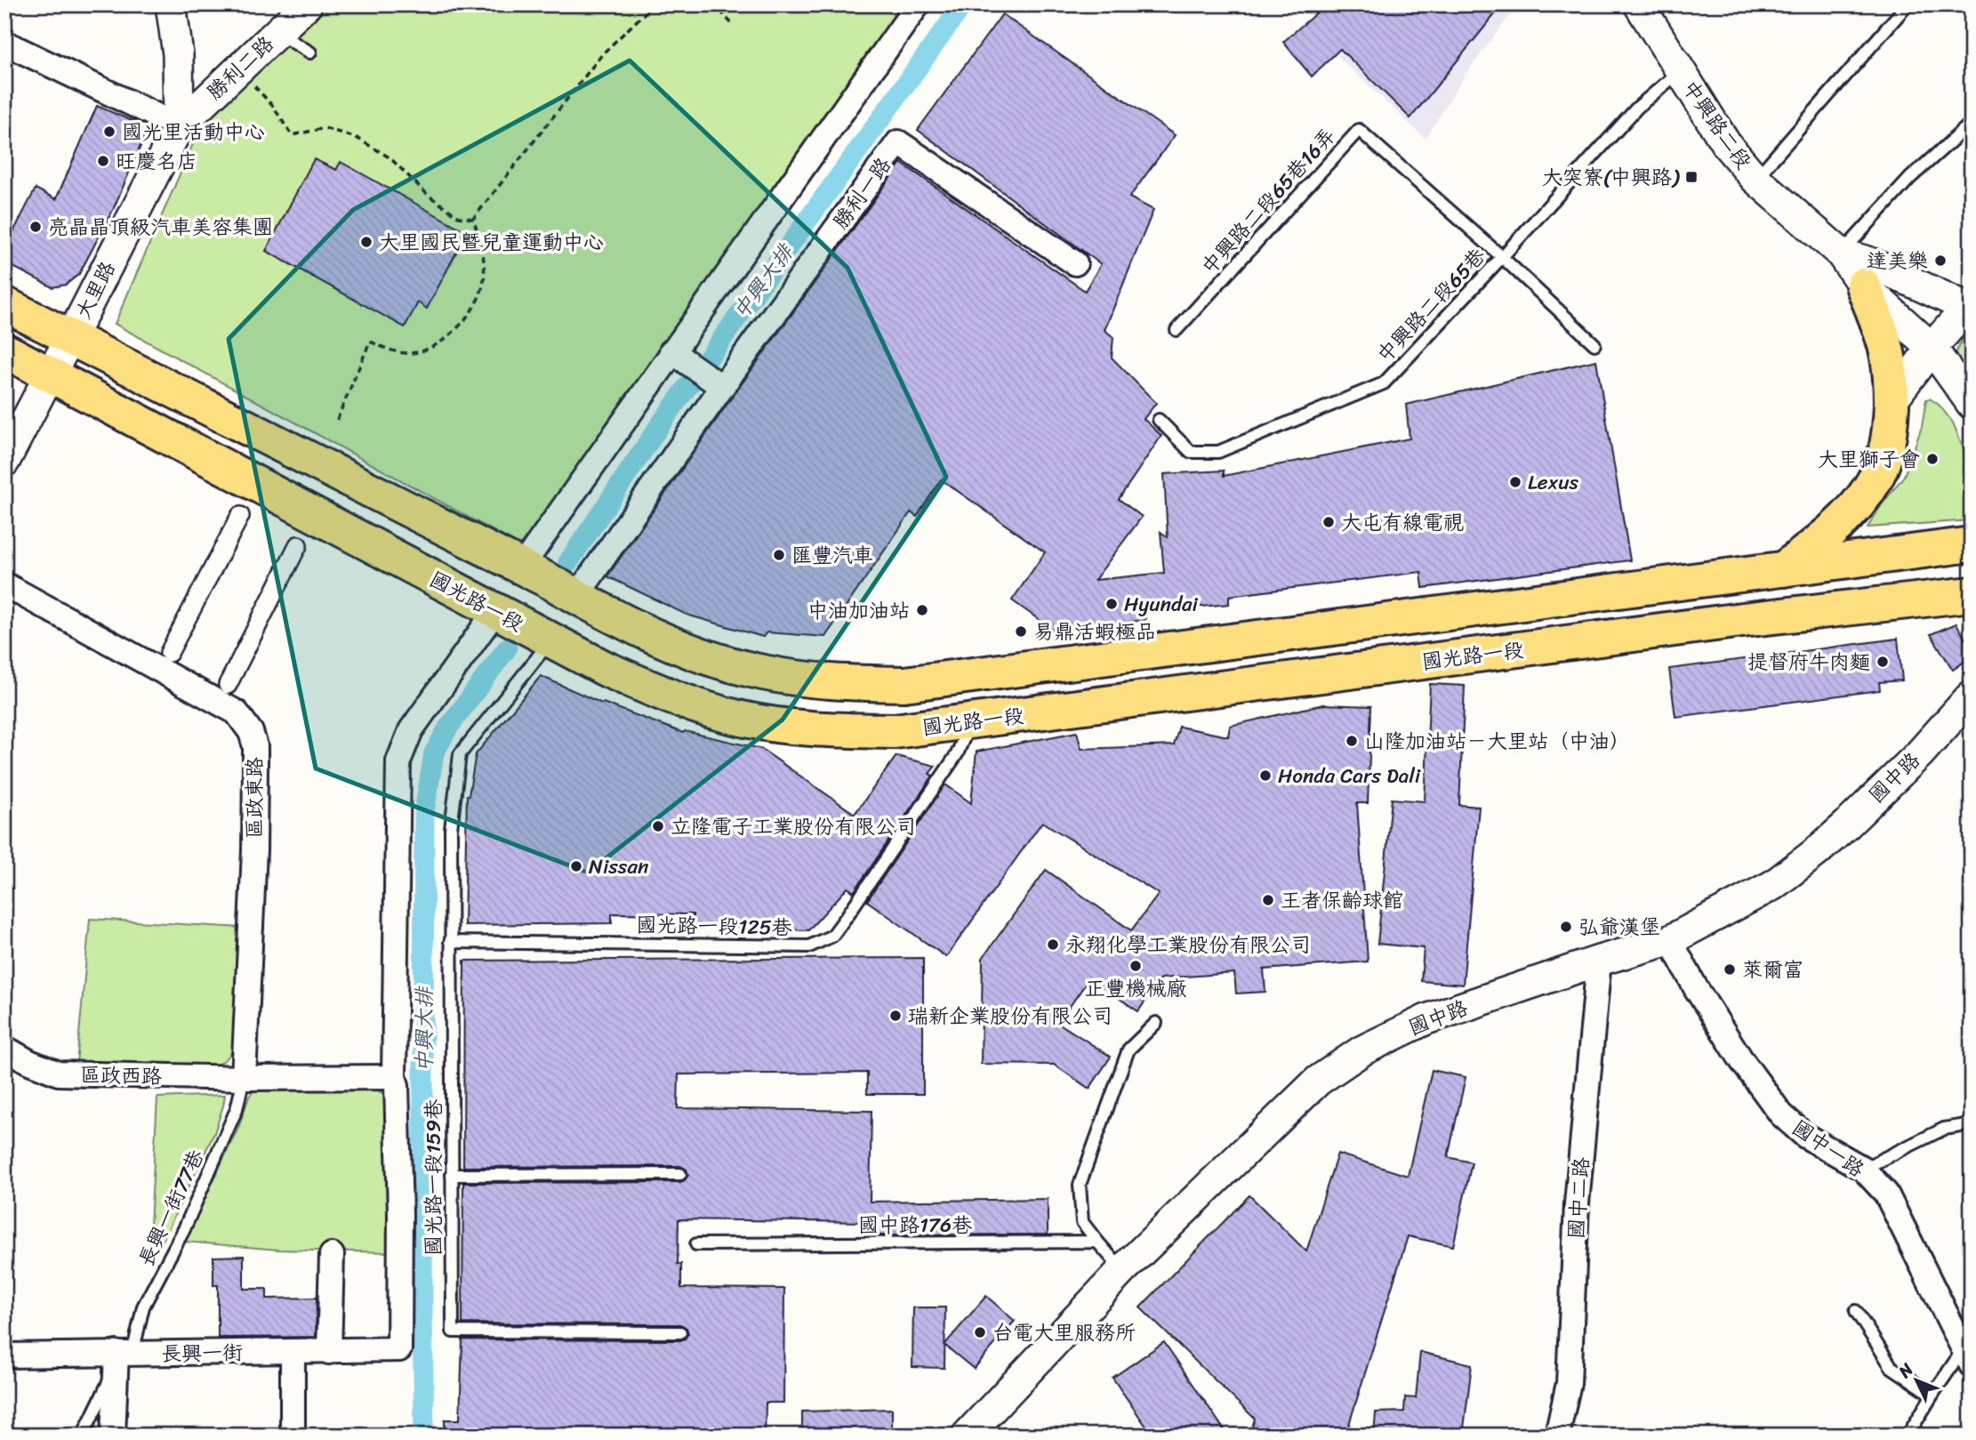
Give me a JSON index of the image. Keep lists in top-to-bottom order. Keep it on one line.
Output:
{"streets":{"main road":["國光路一段"],"street":["勝利二路","中興路二段","勝利一路","大里路","國中路","區政東路","區政西路","國中一路","國中二路","長興一街"],"lane":["中興路二段65巷16弄","中興路二段65巷","國光路一段125巷","國光路一段159巷","長興一街77巷","國中路176巷"]},"crossings":[["勝利二路","大里路"],["中興路二段","中興路二段65巷"],["中興路二段65巷16弄","中興路二段65巷"],["大里路","國光路一段"],["國光路一段","國光路一段125巷"],["國光路一段","國光路一段159巷"],["國中路","國中一路"],["國中路","國中二路"],["區政東路","區政西路"],["區政東路","長興一街77巷"],["國光路一段125巷","國光路一段159巷"],["區政西路","長興一街77巷"],["區政西路","長興一街"],["長興一街77巷","長興一街"]],"water":["中興大排"],"places":{"other":["國光里活動中心","旺慶名店","亮晶晶頂級汽車美容集團","大里國民暨兒童運動中心","達美樂","大里獅子會","Lexus","大屯有線電視","匯豐汽車","Hyundai","中油加油站","易鼎活蝦極品","提督府牛肉麵","山隆加油站－大里站（中油）","Honda Cars Dali","立隆電子工業股份有限公司","Nissan","王者保齡球館","弘爺漢堡","永翔化學工業股份有限公司","正豐機械廠","萊爾富","瑞新企業股份有限公司","台電大里服務所"],"transit":["大突寮(中興路)"]},"north":"top left"}
